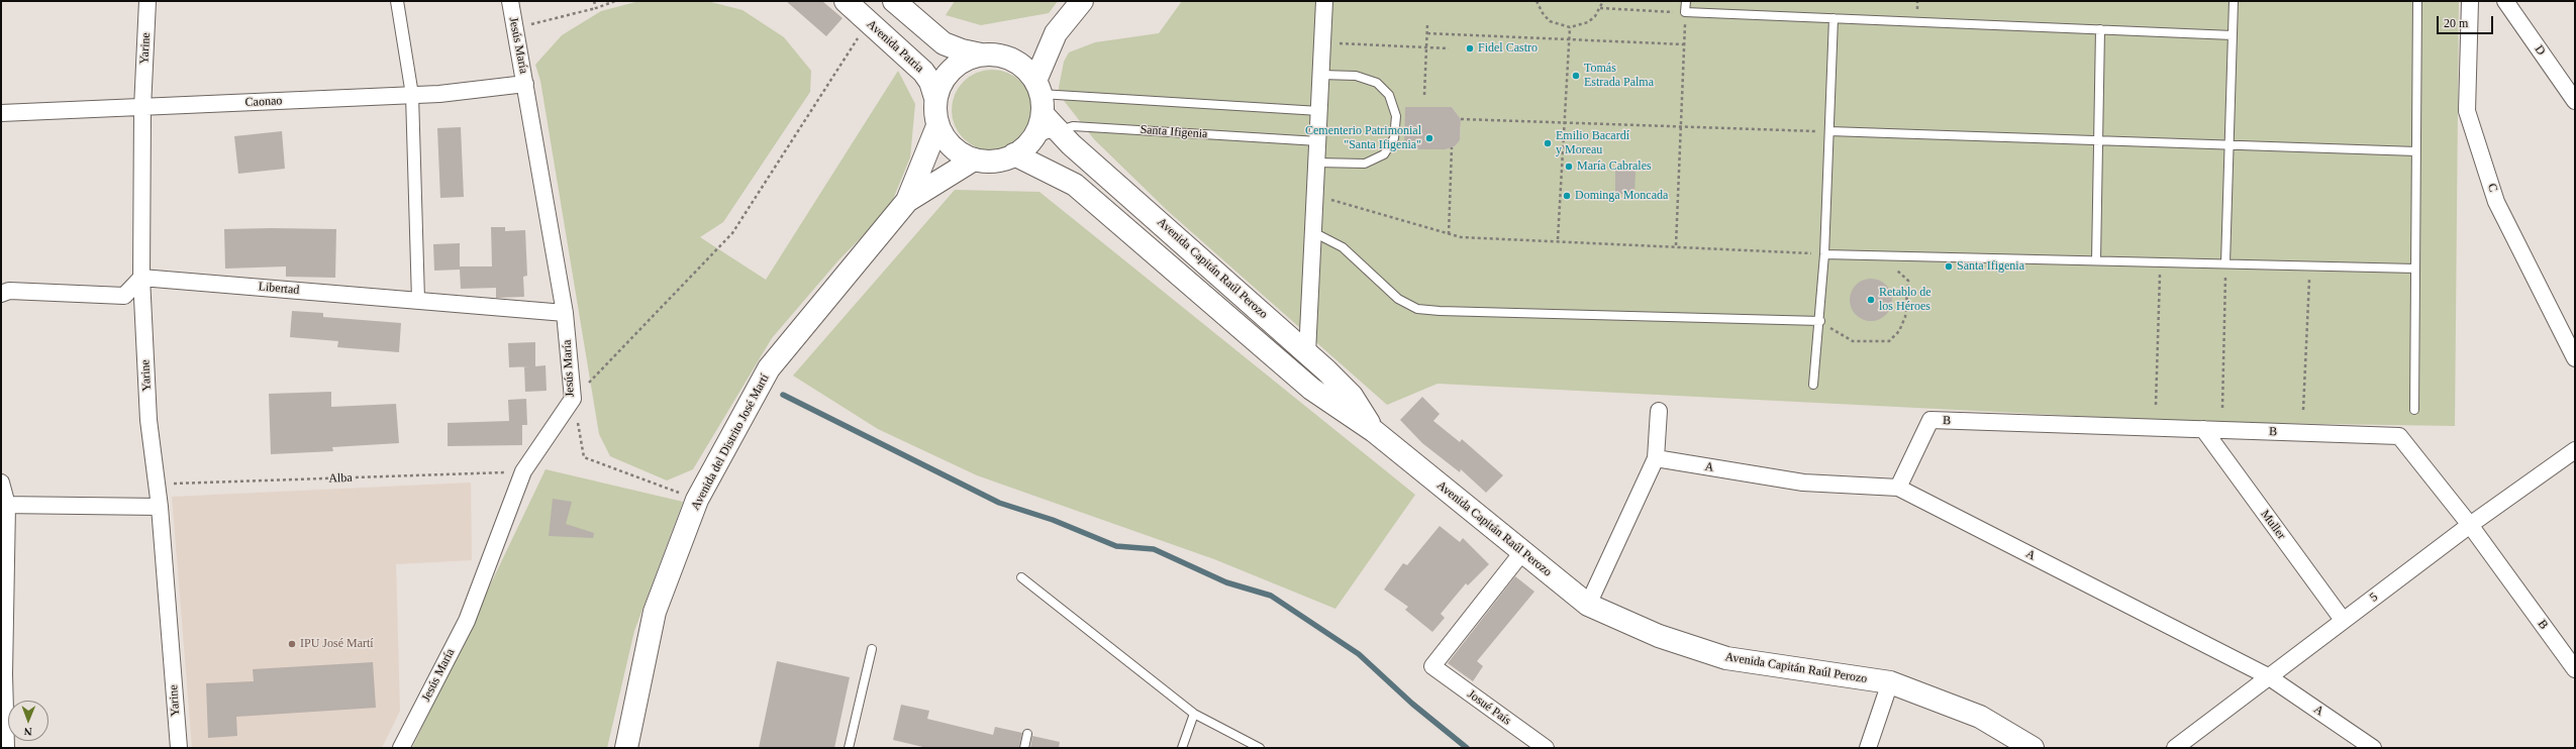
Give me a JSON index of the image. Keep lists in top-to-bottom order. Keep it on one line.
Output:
{"streets":{"main road":["Avenida Patria","Avenida Capitán Raúl Perozo","Avenida del Distrito José Martí"],"street":["Jesús María","Yarine","D","Caonao","C","Libertad","B","A","Muller","5","Josué País"],"lane":["Santa Ifigenia"],"path":["Alba"]},"crossings":[["Jesús María","Caonao"],["Jesús María","Libertad"],["Jesús María","Alba"],["Avenida Patria","Santa Ifigenia"],["Avenida Patria","Avenida Capitán Raúl Perozo"],["Avenida Patria","Avenida del Distrito José Martí"],["Yarine","Caonao"],["Yarine","Libertad"],["Yarine","Alba"],["Santa Ifigenia","Avenida Capitán Raúl Perozo"],["Santa Ifigenia","Avenida del Distrito José Martí"],["Avenida Capitán Raúl Perozo","Avenida del Distrito José Martí"],["Avenida Capitán Raúl Perozo","Josué País"],["B","A"],["B","Muller"],["B","5"],["A","5"],["Muller","5"]],"places":["Fidel Castro","Tomás Estrada Palma","Cementerio Patrimonial \"Santa Ifigenia\"","Emilio Bacardí y Moreau","María Cabrales","Dominga Moncada","Santa Ifigenia","Retablo de los Héroes","IPU José Martí"],"scale_bar":"20 m","north":"bottom"}
